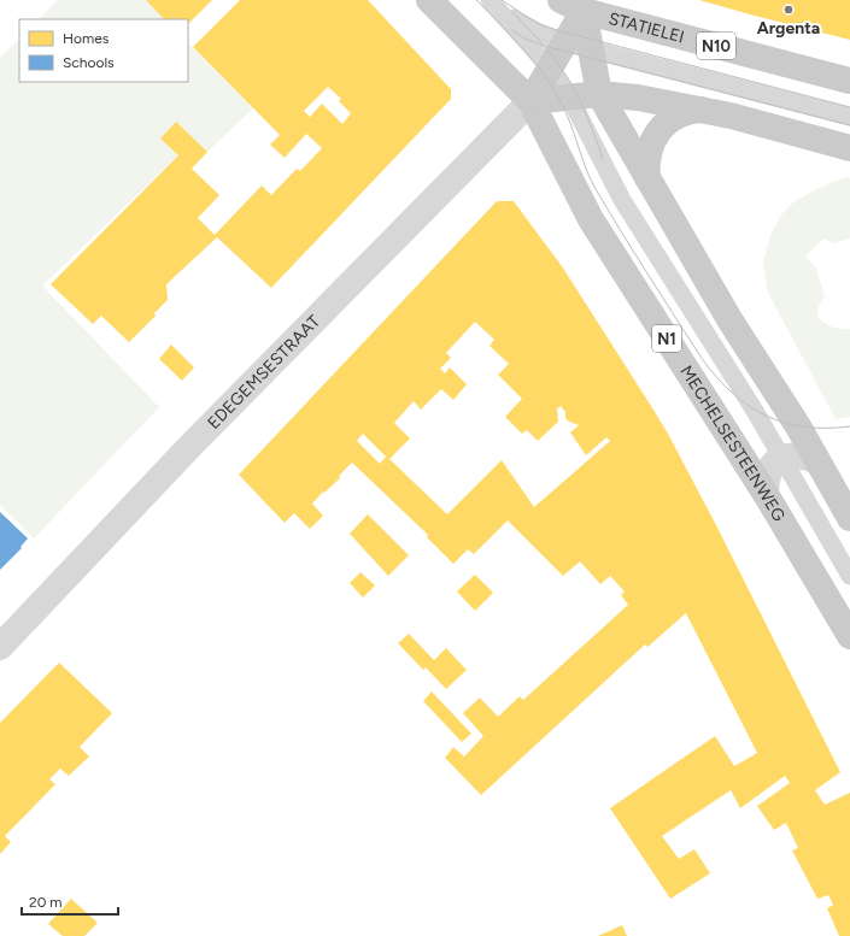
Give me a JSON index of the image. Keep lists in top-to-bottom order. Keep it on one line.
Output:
{"streets":{"main road":["STATIELEI","N10","N1","MECHELSESTEENWEG"],"street":["EDEGEMSESTRAAT"]},"crossings":[["N1","EDEGEMSESTRAAT"],["N1","MECHELSESTEENWEG"],["EDEGEMSESTRAAT","MECHELSESTEENWEG"]],"places":["Argenta"],"legend":["Homes","Schools"],"scale_bar":"20 m"}
